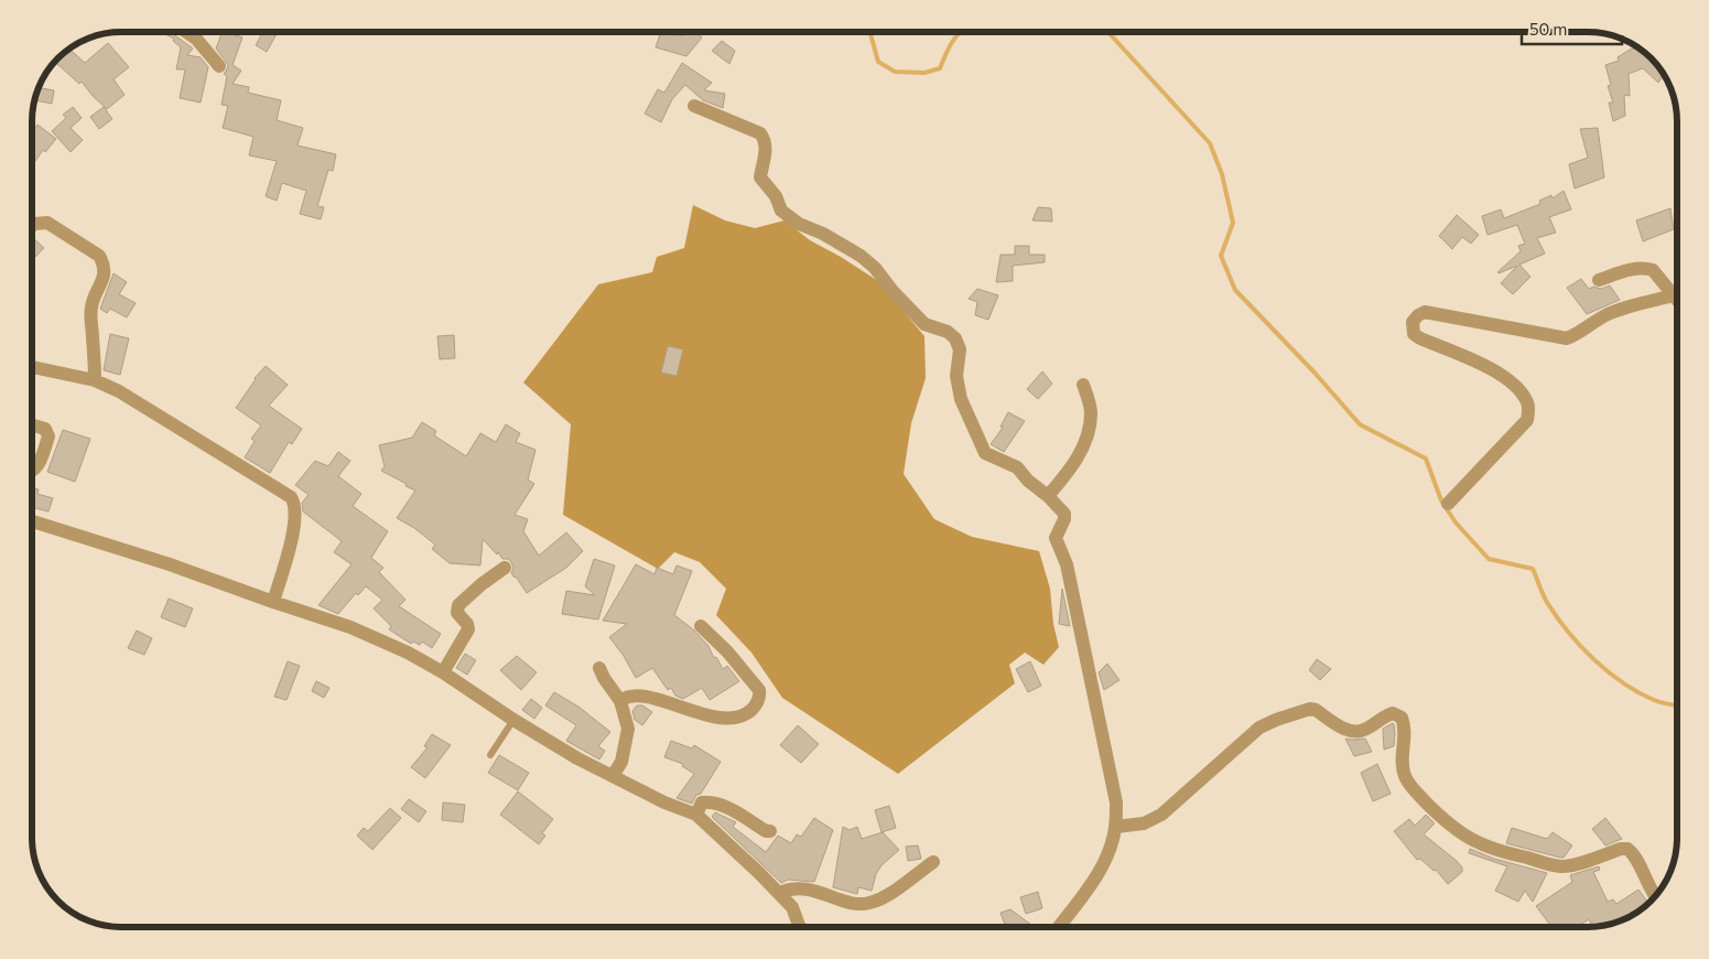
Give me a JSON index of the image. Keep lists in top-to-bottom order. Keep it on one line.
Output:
{"scale_bar":"50 m"}
